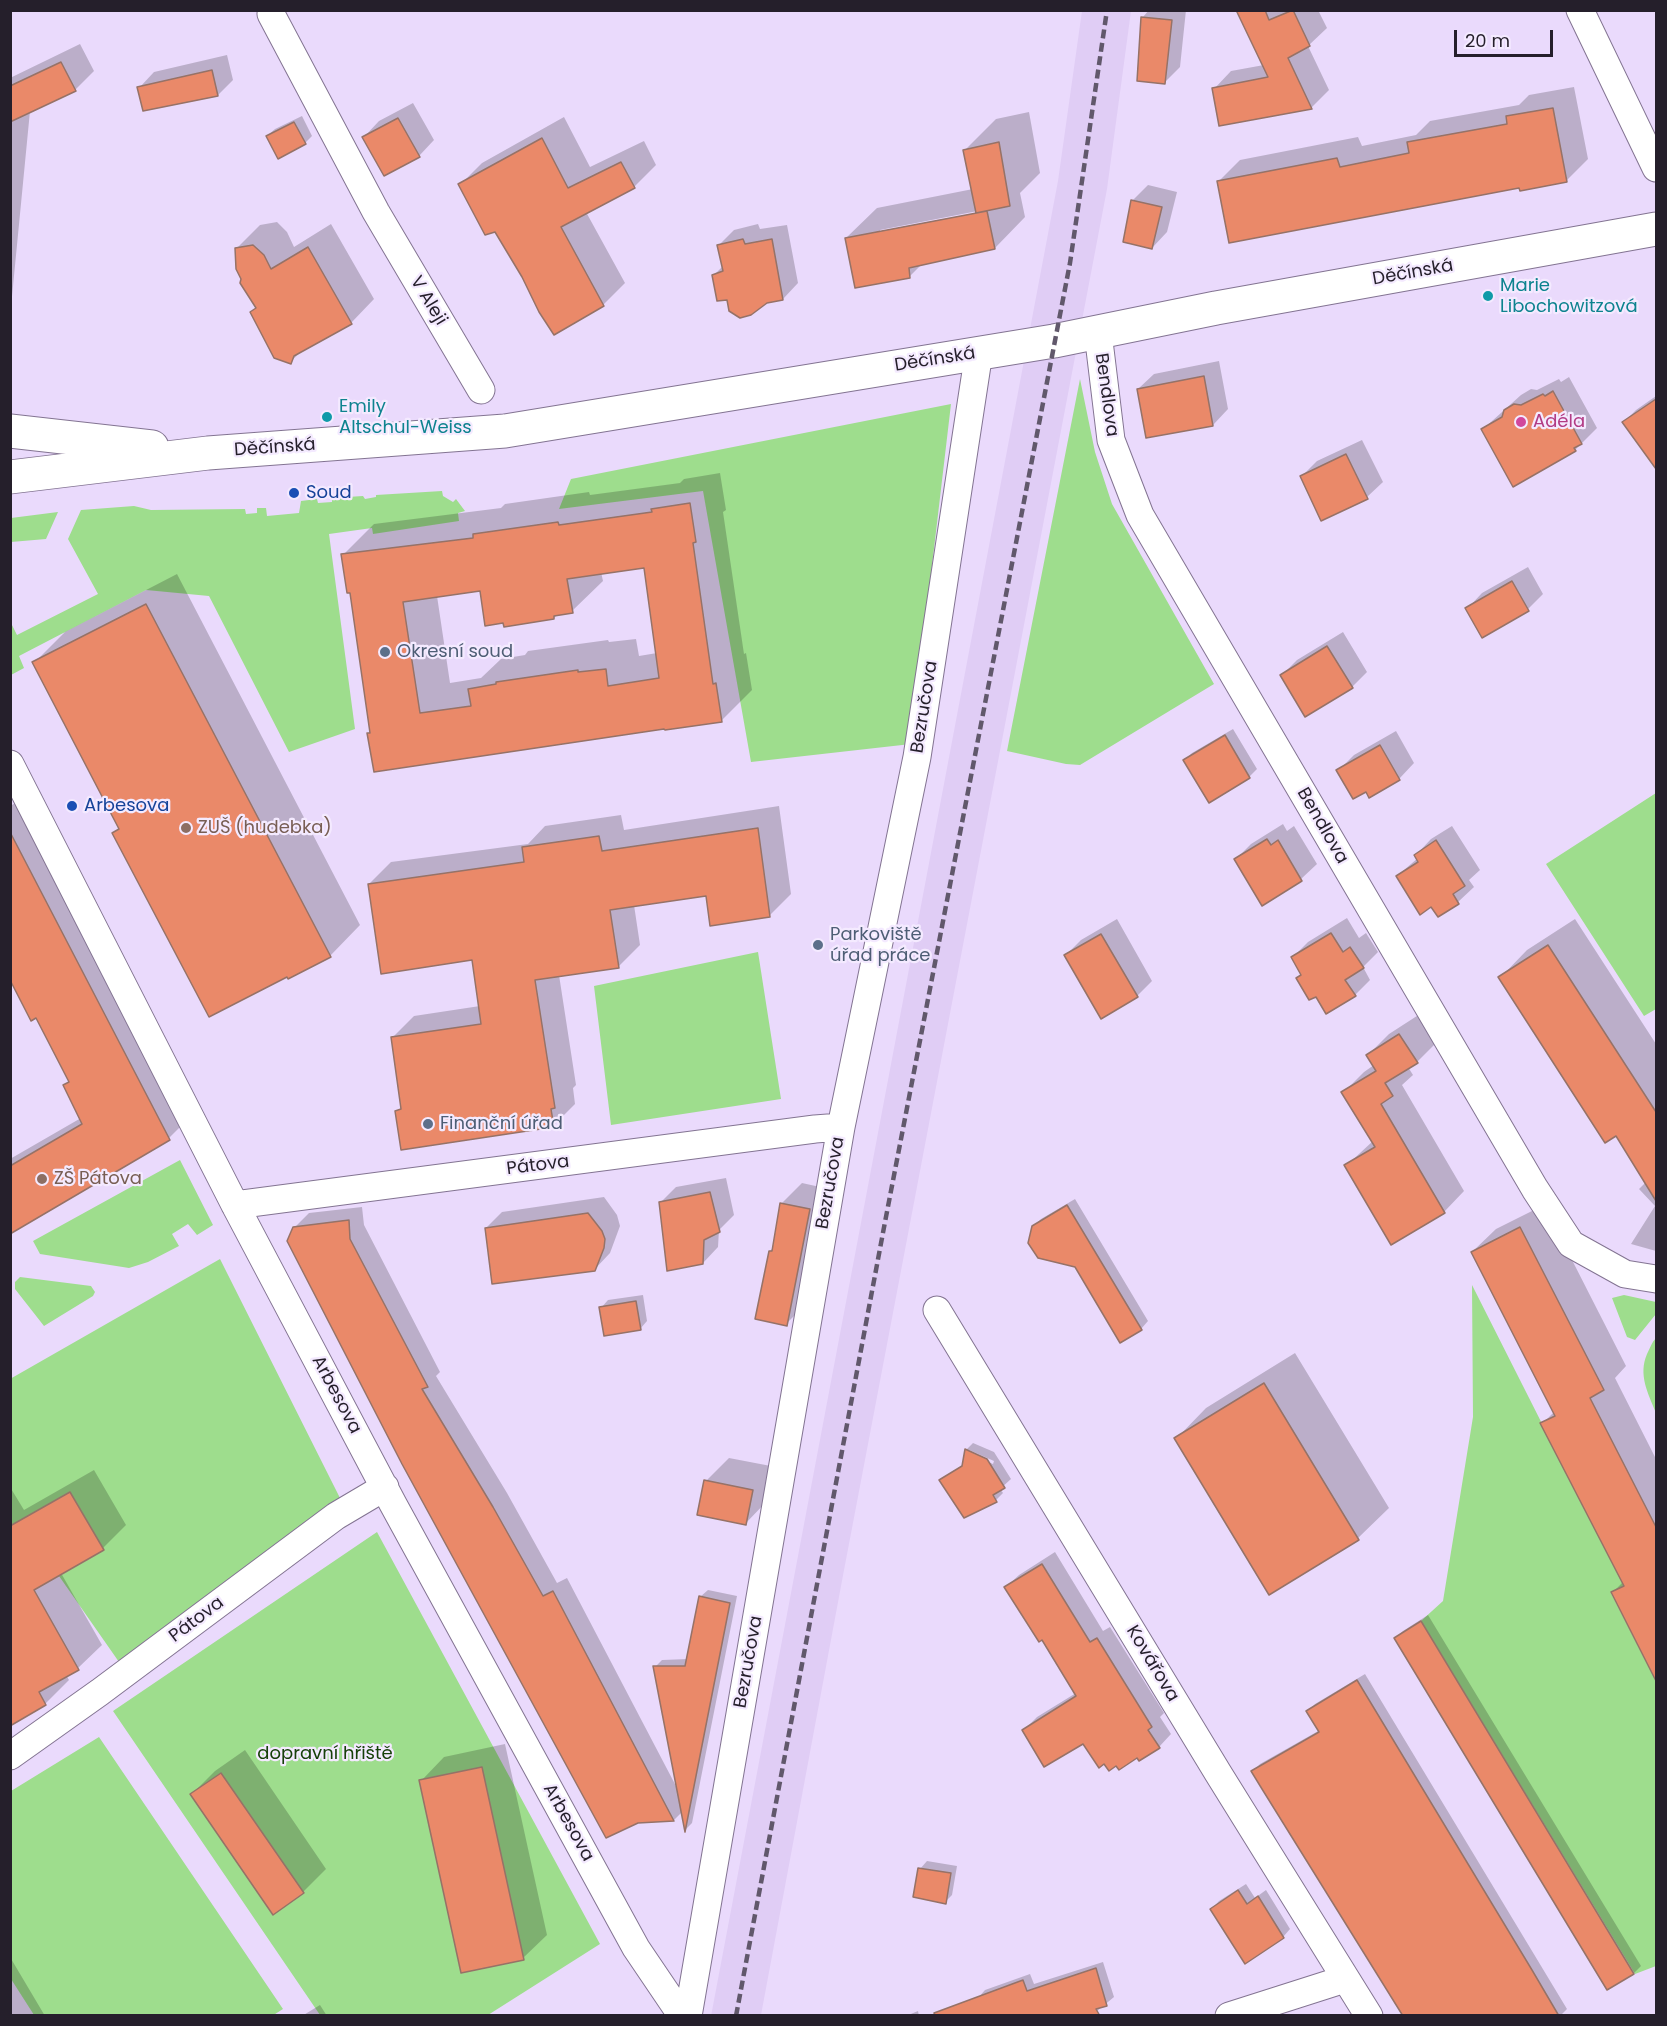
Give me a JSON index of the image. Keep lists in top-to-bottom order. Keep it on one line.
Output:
{"streets":{"main road":["Děčínská"],"street":["V Aleji","Bendlova","Bezručova","Pátova","Arbesova","Kovářova"]},"crossings":[["Děčínská","Bendlova"],["Děčínská","Bezručova"],["Bezručova","Pátova"],["Pátova","Arbesova"]],"parks":["dopravní hřiště"],"places":["Marie Libochowitzová","Emily Altschul-Weiss","Adéla","Soud","Okresní soud","Arbesova","ZUŠ (hudebka)","Parkoviště úřad práce","Finanční úřad","ZŠ Pátova"],"scale_bar":"20 m"}
